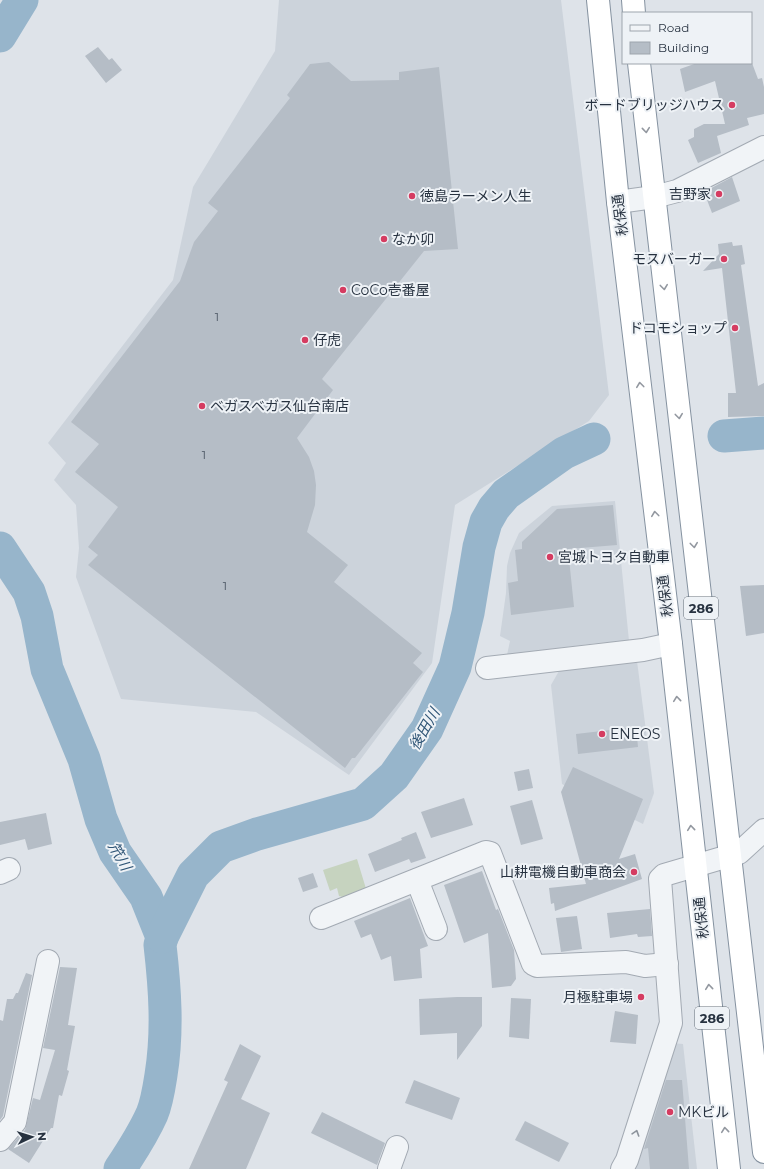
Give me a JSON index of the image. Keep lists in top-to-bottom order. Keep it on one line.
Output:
{"streets":{"highway":["秋保通","286"]},"water":["後田川","笊川"],"places":["ボードブリッジハウス","吉野家","徳島ラーメン人生","なか卯","モスバーガー","CoCo壱番屋","ドコモショップ","仔虎","ベガスベガス仙台南店","宮城トヨタ自動車","ENEOS","山耕電機自動車商会","月極駐車場","MKビル"],"house_numbers":["1","1","1"],"legend":["Road","Building"],"north":"right"}
